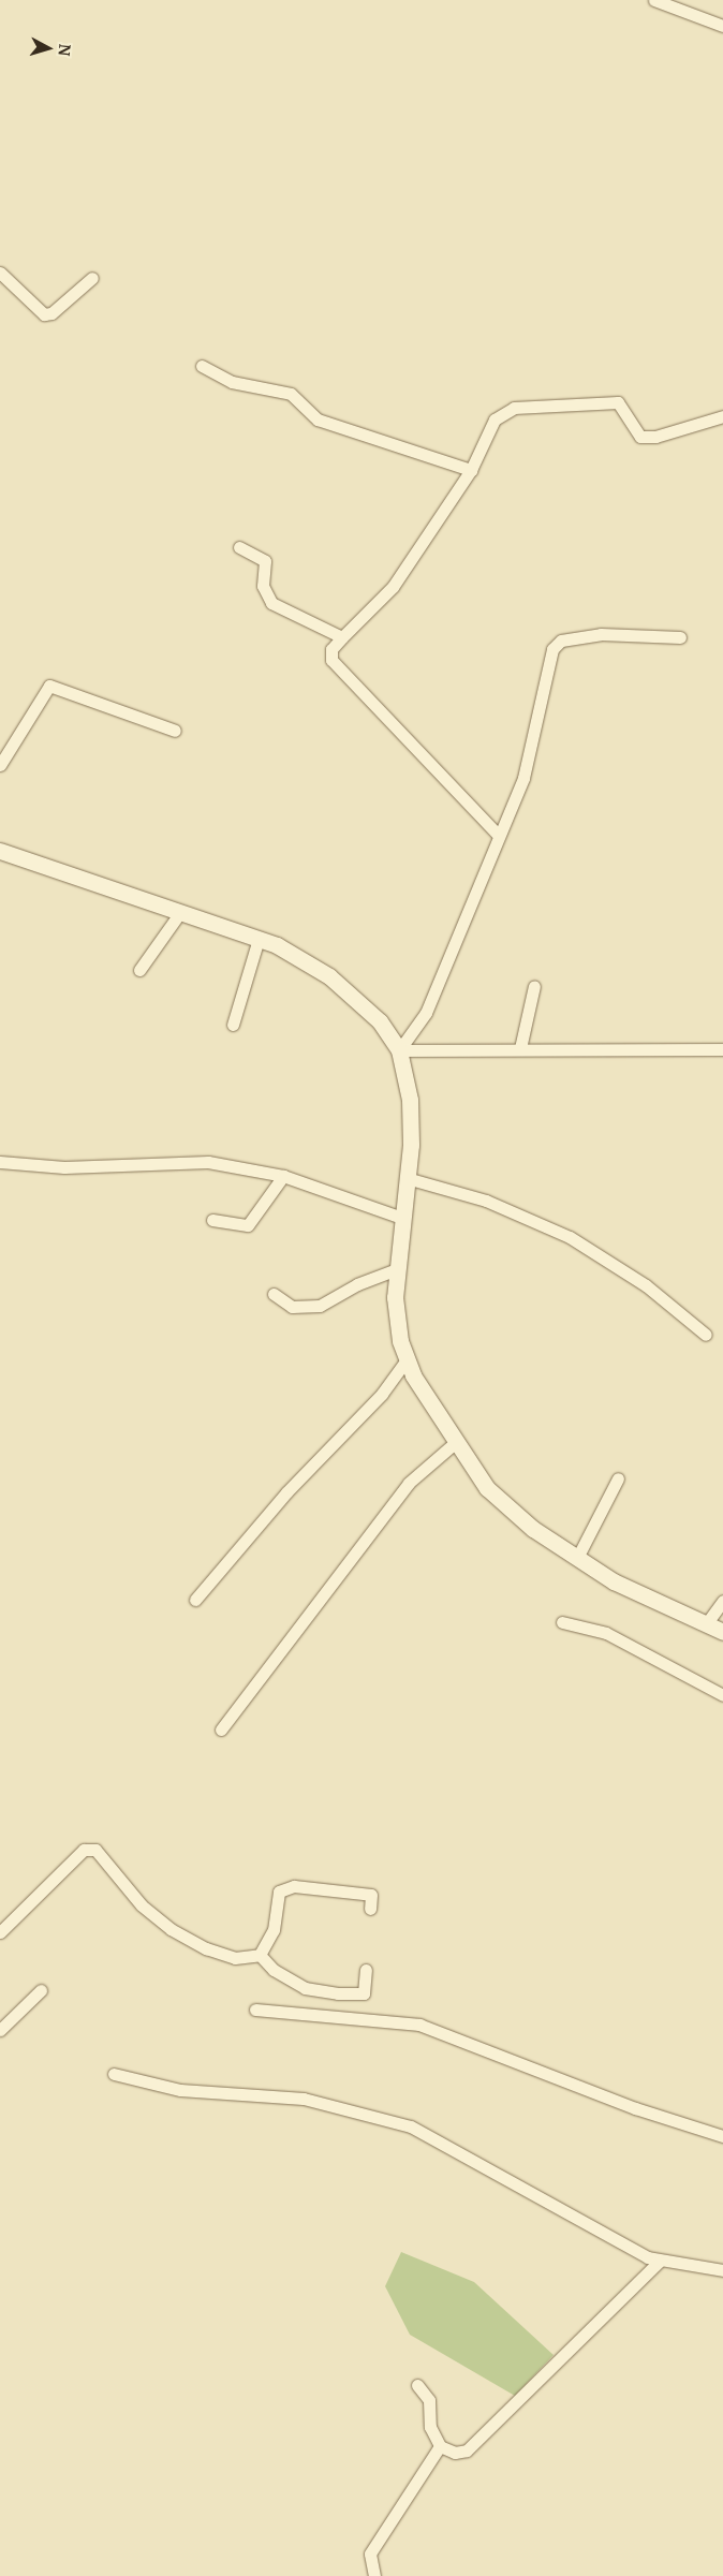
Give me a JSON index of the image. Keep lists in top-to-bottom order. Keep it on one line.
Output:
{"north":"right"}
